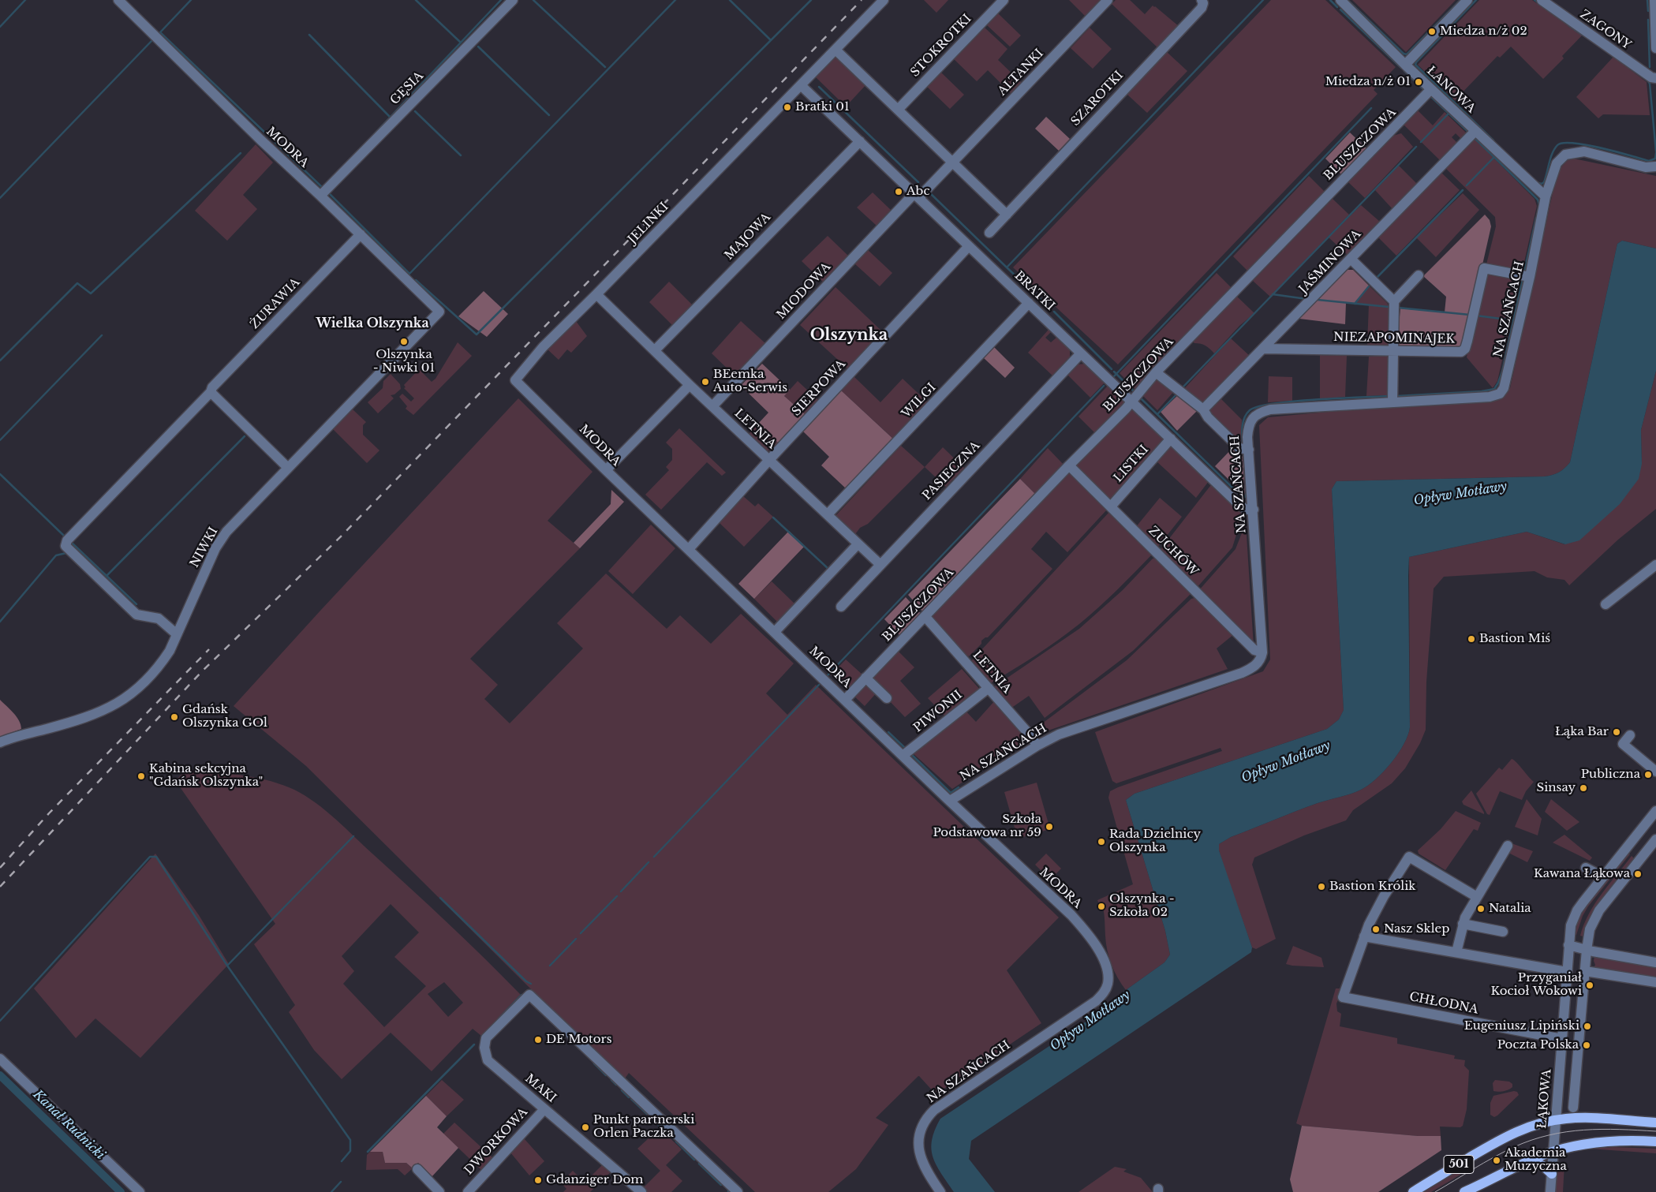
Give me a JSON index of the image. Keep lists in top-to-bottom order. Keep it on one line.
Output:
{"streets":{"main road":["501"],"street":["ZAGONY","STOKROTKI","ALTANKI","GĘSIA","ŁANOWA","SZAROTKI","BLUSZCZOWA","MODRA","JELINKI","MAJOWA","JAŚMINOWA","MIODOWA","BRATKI","ŻURAWIA","NA SZAŃCACH","NIEZAPOMINAJEK","SIERPOWA","WILGI","LETNIA","LISTKI","PASIECZNA","NIWKI","ZUCHÓW","PIWONII","CHŁODNA","MAKI","ŁĄKOWA","DWORKOWA"]},"crossings":[["ALTANKI","MIODOWA"],["ALTANKI","BRATKI"],["GĘSIA","MODRA"],["ŁANOWA","BLUSZCZOWA"],["ŁANOWA","JAŚMINOWA"],["ŁANOWA","NA SZAŃCACH"],["BLUSZCZOWA","MODRA"],["BLUSZCZOWA","BRATKI"],["BLUSZCZOWA","LETNIA"],["BLUSZCZOWA","ZUCHÓW"],["MODRA","JELINKI"],["MODRA","ŻURAWIA"],["MODRA","NA SZAŃCACH"],["MODRA","SIERPOWA"],["MODRA","NIWKI"],["MODRA","PIWONII"],["JELINKI","BRATKI"],["JELINKI","LETNIA"],["MAJOWA","BRATKI"],["MAJOWA","LETNIA"],["JAŚMINOWA","NIEZAPOMINAJEK"],["MIODOWA","BRATKI"],["MIODOWA","LETNIA"],["BRATKI","NA SZAŃCACH"],["BRATKI","SIERPOWA"],["BRATKI","WILGI"],["BRATKI","LISTKI"],["BRATKI","PASIECZNA"],["ŻURAWIA","NIWKI"],["NA SZAŃCACH","NIEZAPOMINAJEK"],["NA SZAŃCACH","LETNIA"],["NA SZAŃCACH","ZUCHÓW"],["SIERPOWA","LETNIA"],["WILGI","LETNIA"],["LETNIA","PASIECZNA"],["LETNIA","PIWONII"],["LISTKI","ZUCHÓW"],["CHŁODNA","ŁĄKOWA"],["MAKI","DWORKOWA"],["ŁĄKOWA","501"]],"districts":["Wielka Olszynka","Olszynka"],"water":["Opływ Motławy","Kanał Rudnicki"],"places":["Miedza n/ż 02","Miedza n/ż 01","Bratki 01","Abc","Olszynka - Niwki 01","BEemka Auto-Serwis","Bastion Miś","Gdańsk Olszynka GOl","Łąka Bar","Publiczna","Kabina sekcyjna \"Gdańsk Olszynka\"","Sinsay","Szkoła Podstawowa nr 59","Rada Dzielnicy Olszynka","Kawana Łąkowa","Bastion Królik","Olszynka - Szkoła 02","Natalia","Nasz Sklep","Przyganiał Kocioł Wokowi","Eugeniusz Lipiński","DE Motors","Poczta Polska","Punkt partnerski Orlen Paczka","Akademia Muzyczna","Gdanziger Dom"]}
